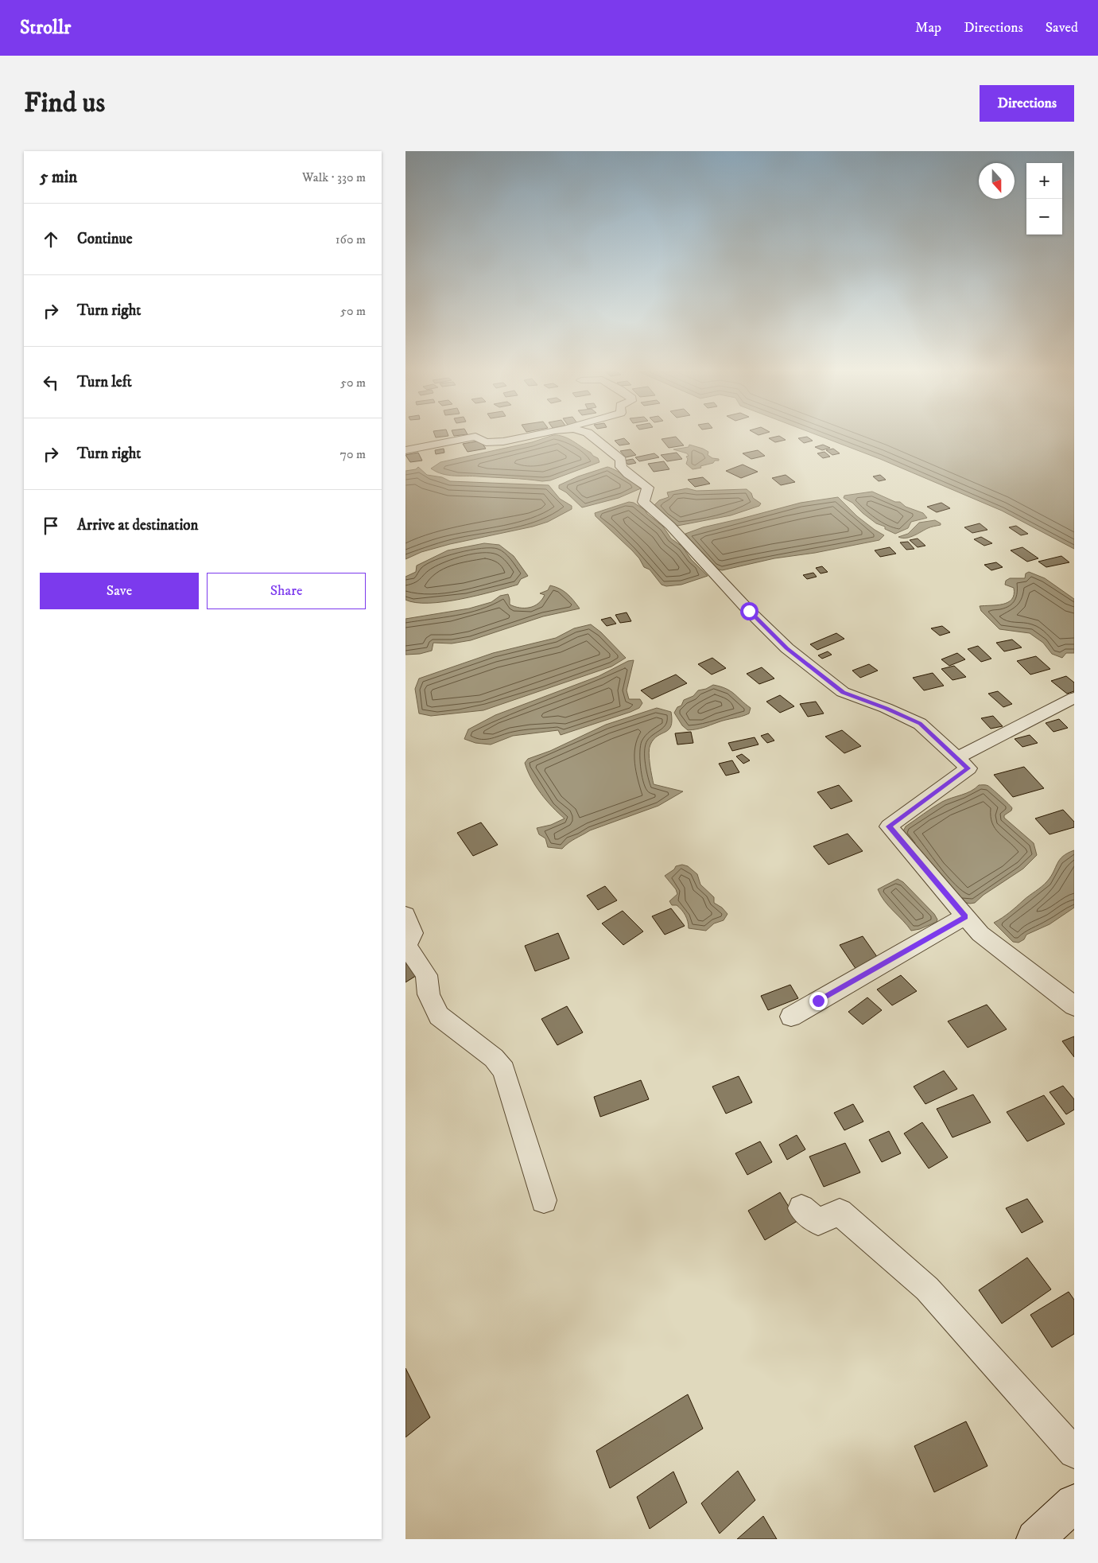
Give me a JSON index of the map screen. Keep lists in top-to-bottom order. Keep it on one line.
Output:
{"north":"bottom","page":{"header":"Strollr","nav":["Map","Directions","Saved"],"buttons":["Directions",["Save","Share"]],"title":"Find us","heading":["5 min","Walk · 330 m"],"map_buttons":["+","−"],"list":[["Continue","160 m"],["Turn right","50 m"],["Turn left","50 m"],["Turn right","70 m"],"Arrive at destination"]}}
